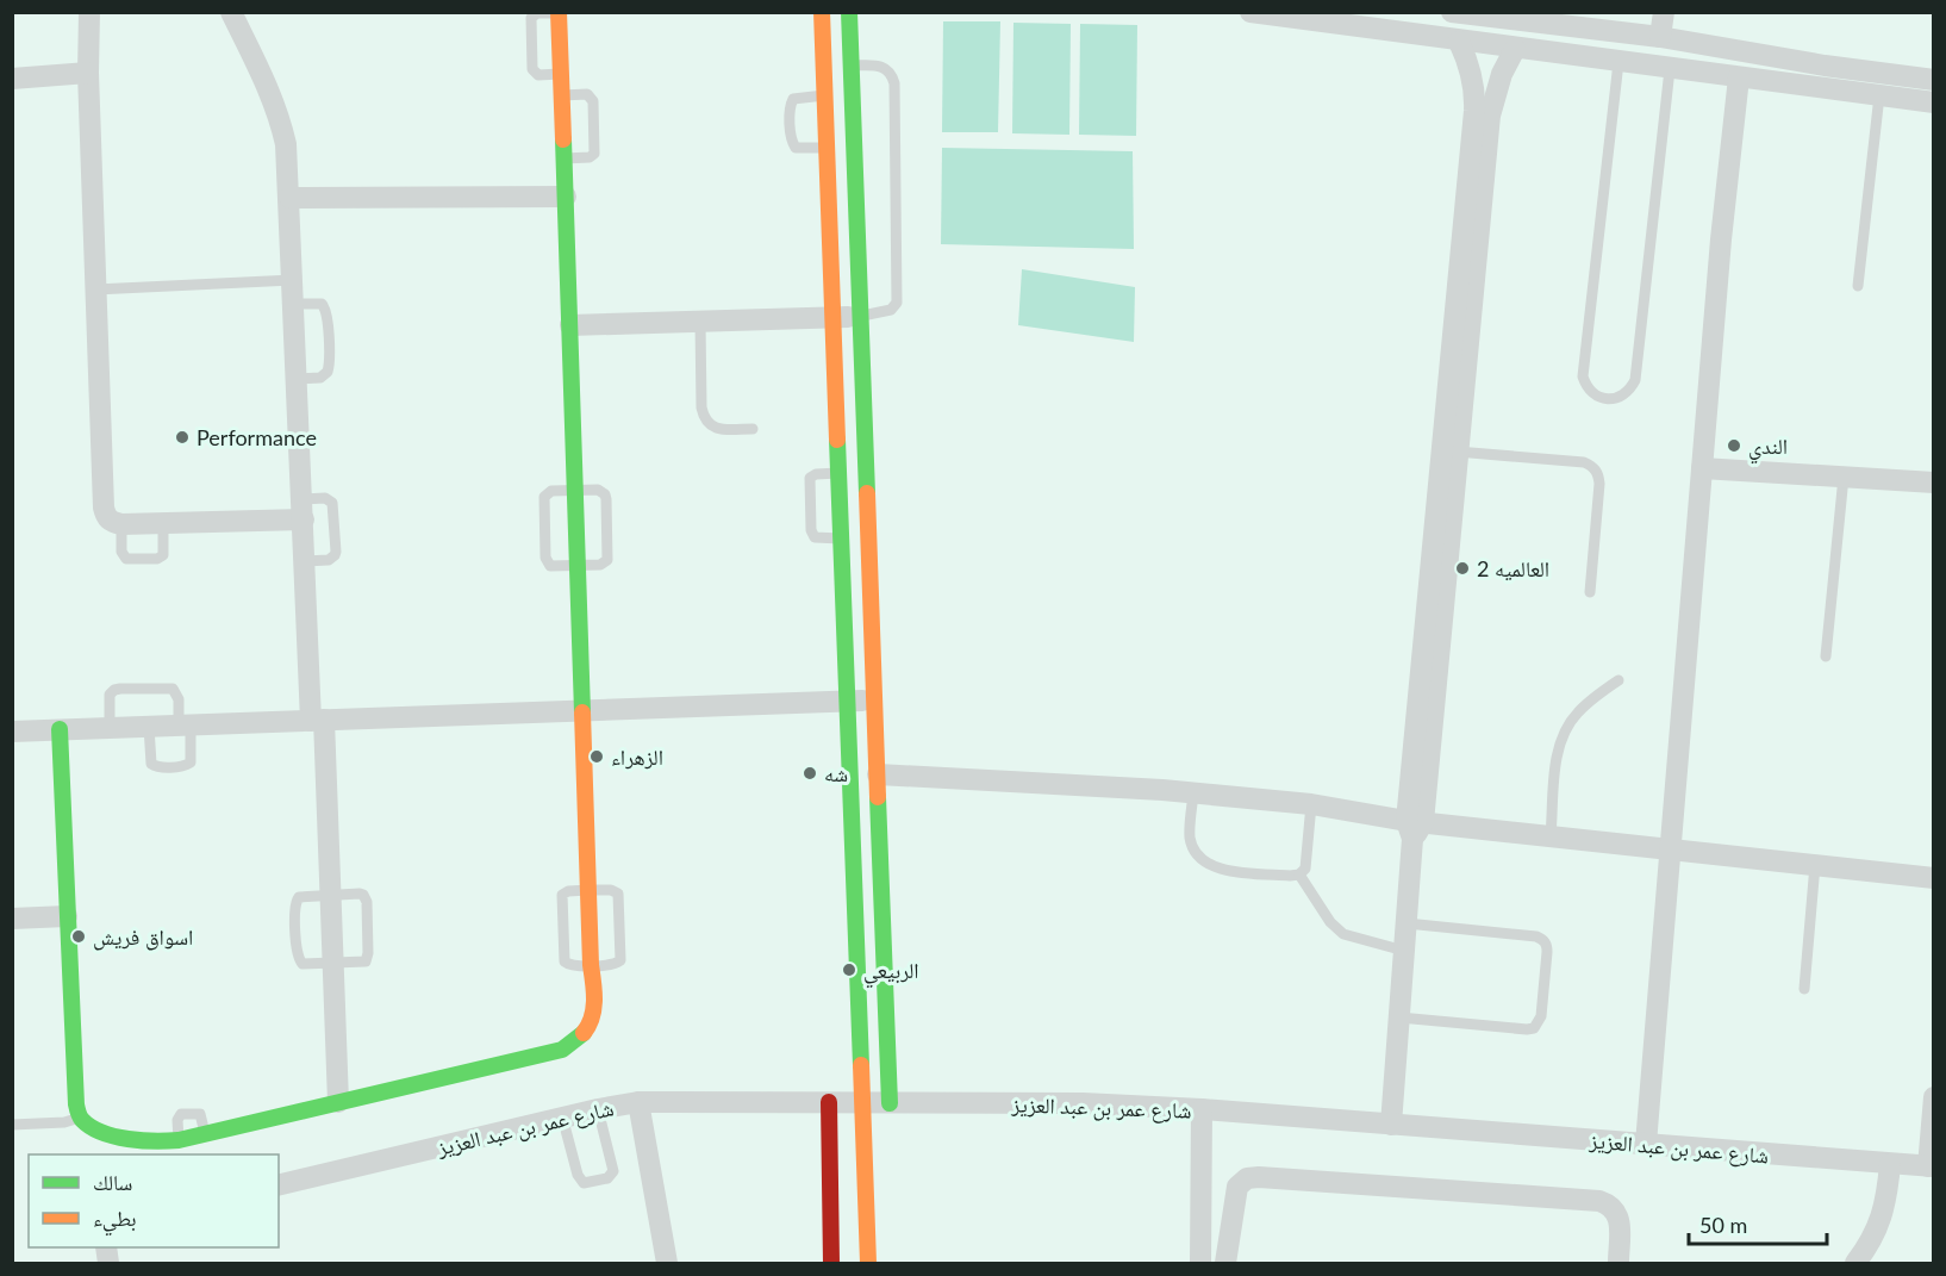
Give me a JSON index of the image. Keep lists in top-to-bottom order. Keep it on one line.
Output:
{"streets":{"street":["شارع عمر بن عبد العزيز"]},"places":["Performance","الندي","العالميه 2","الزهراء","شه","اسواق فريش","الربيعي"],"legend":["سالك","بطيء"],"scale_bar":"50 m"}
